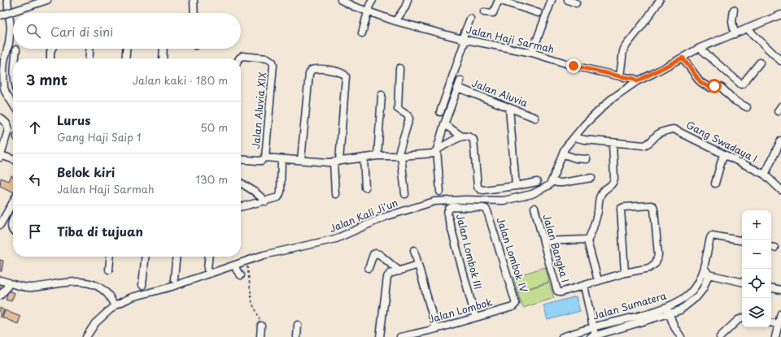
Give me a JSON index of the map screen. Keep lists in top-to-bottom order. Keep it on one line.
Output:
{"streets":{"street":["Jalan Haji Sarmah","Jalan Aluvia","Jalan Aluvia XIX","Gang Swadaya I","Jalan Kali Ji'un","Jalan Bangka I","Jalan Lombok III","Jalan Lombok IV","Jalan Sumatera","Jalan Lombok"]},"crossings":[["Jalan Haji Sarmah","Jalan Kali Ji'un"],["Gang Swadaya I","Jalan Kali Ji'un"],["Jalan Lombok III","Jalan Lombok IV"],["Jalan Lombok III","Jalan Lombok"],["Jalan Lombok IV","Jalan Lombok"]],"page":{"search":"Cari di sini","heading":["3 mnt","Jalan kaki · 180 m"],"list":[["Lurus","Gang Haji Saip 1","50 m"],["Belok kiri","Jalan Haji Sarmah","130 m"],"Tiba di tujuan"],"map_buttons":["+","−"]}}
